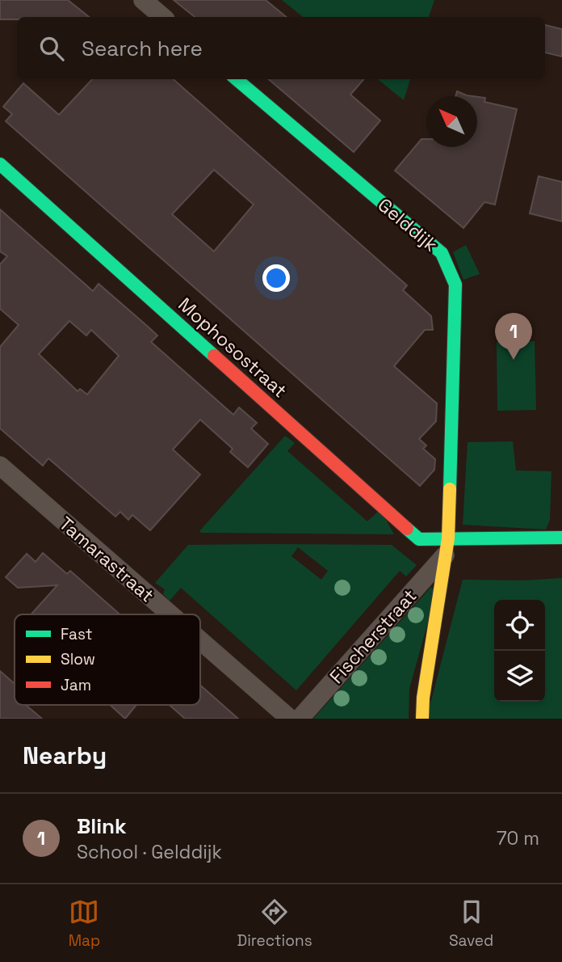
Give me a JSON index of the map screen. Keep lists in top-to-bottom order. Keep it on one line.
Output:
{"streets":{"street":["Gelddijk","Mophosostraat","Tamarastraat","Fischerstraat"]},"crossings":[["Gelddijk","Mophosostraat"],["Gelddijk","Fischerstraat"],["Mophosostraat","Fischerstraat"]],"legend":["Fast","Slow","Jam"],"north":"top left","page":{"search":"Search here","pins":"1","heading":"Nearby","list":[{"mark":"1","name":"Blink","note":"School · Gelddijk","value":"70 m"}],"nav":["Map","Directions","Saved"]}}
